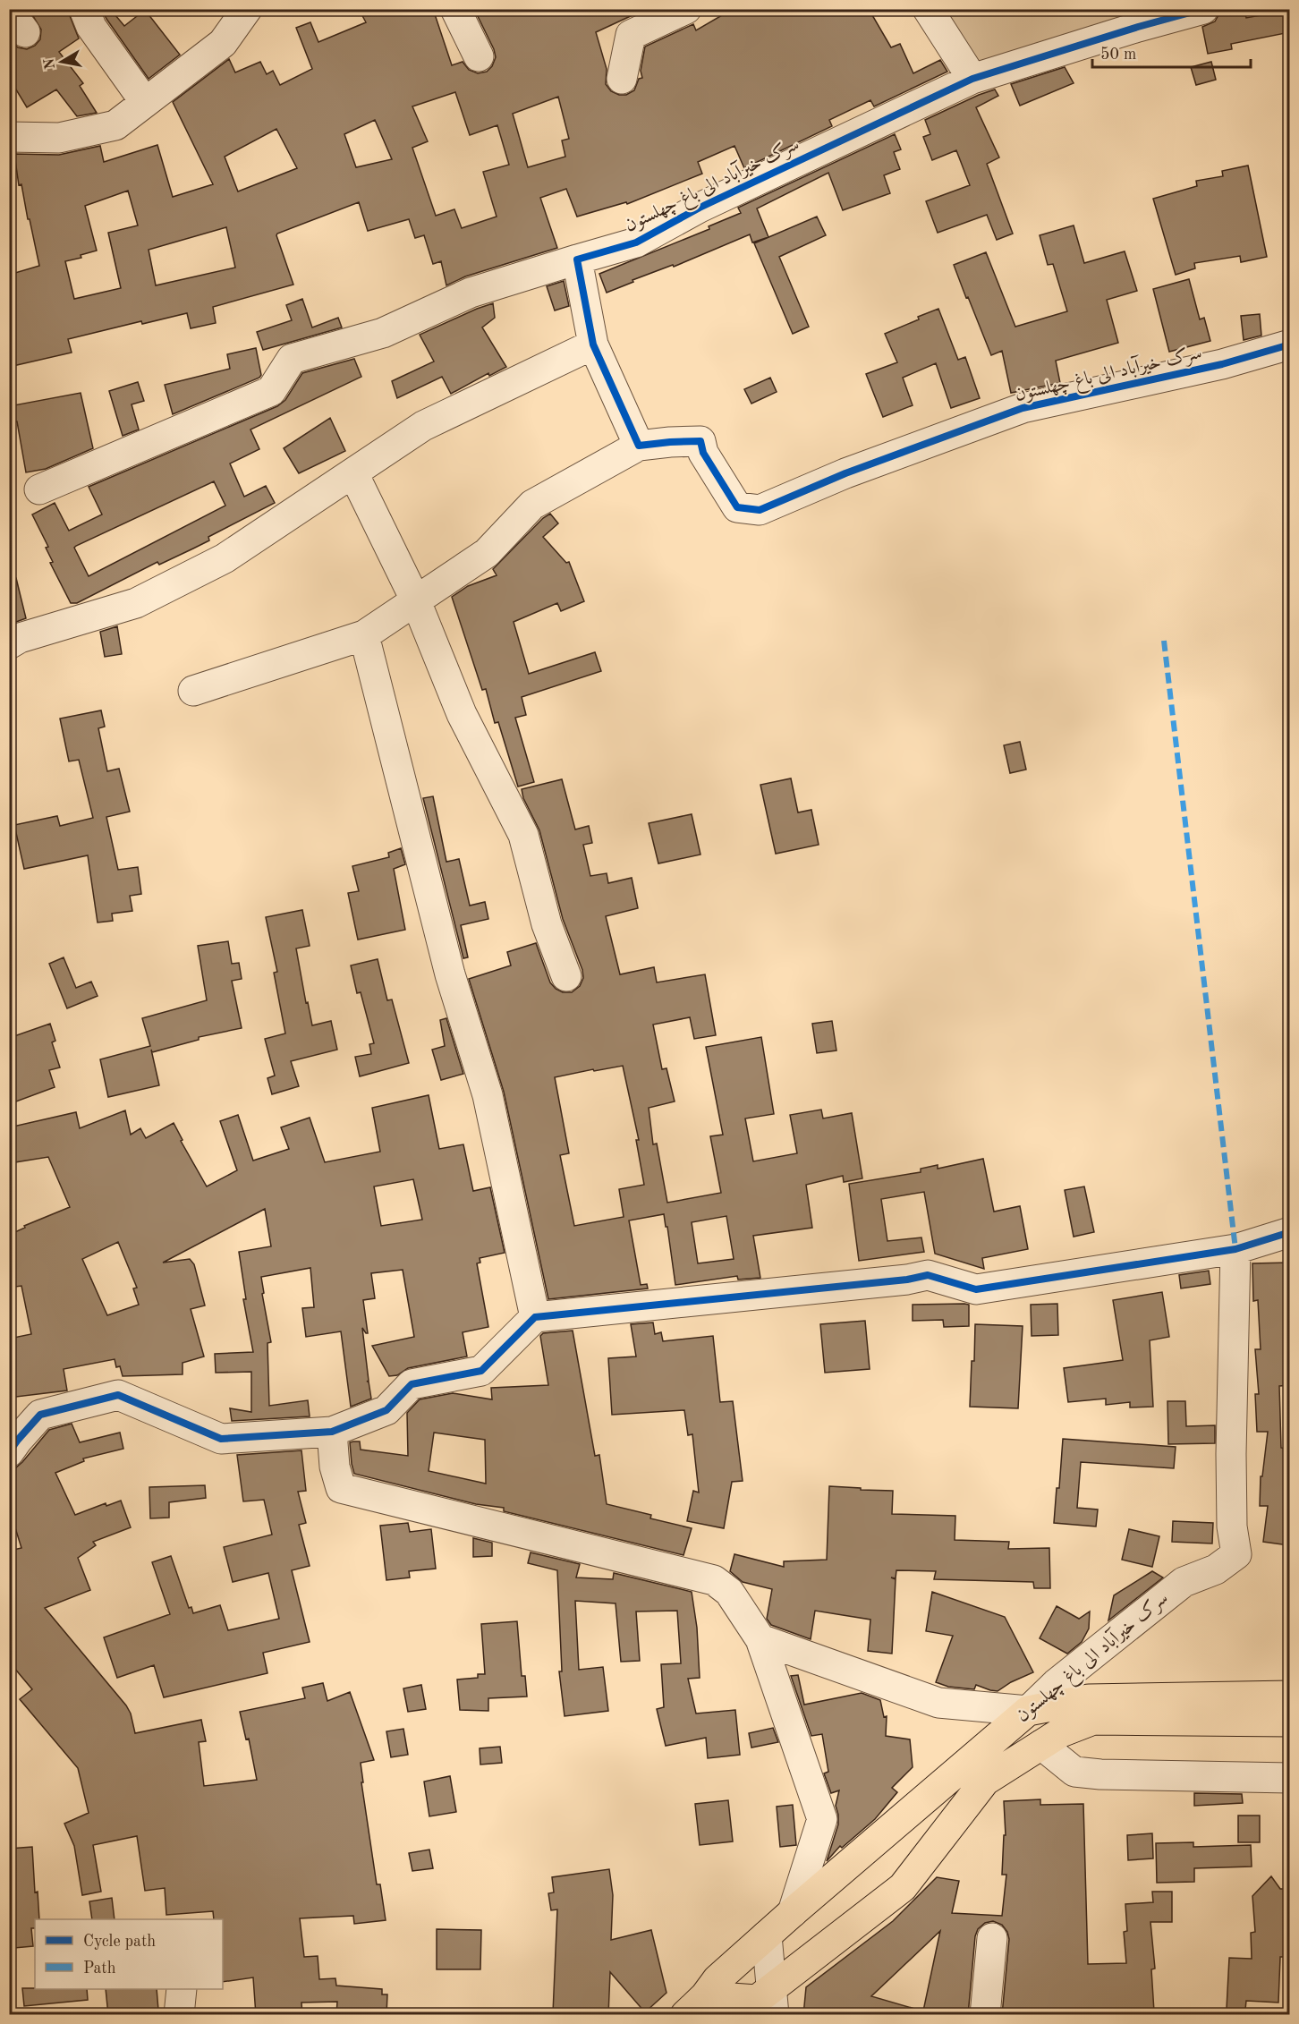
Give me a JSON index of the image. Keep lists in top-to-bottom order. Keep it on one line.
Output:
{"streets":{"main road":["سرک خیرآباد الی باغ چهلستون"]},"legend":["Cycle path","Path"],"scale_bar":"50 m","north":"left"}
